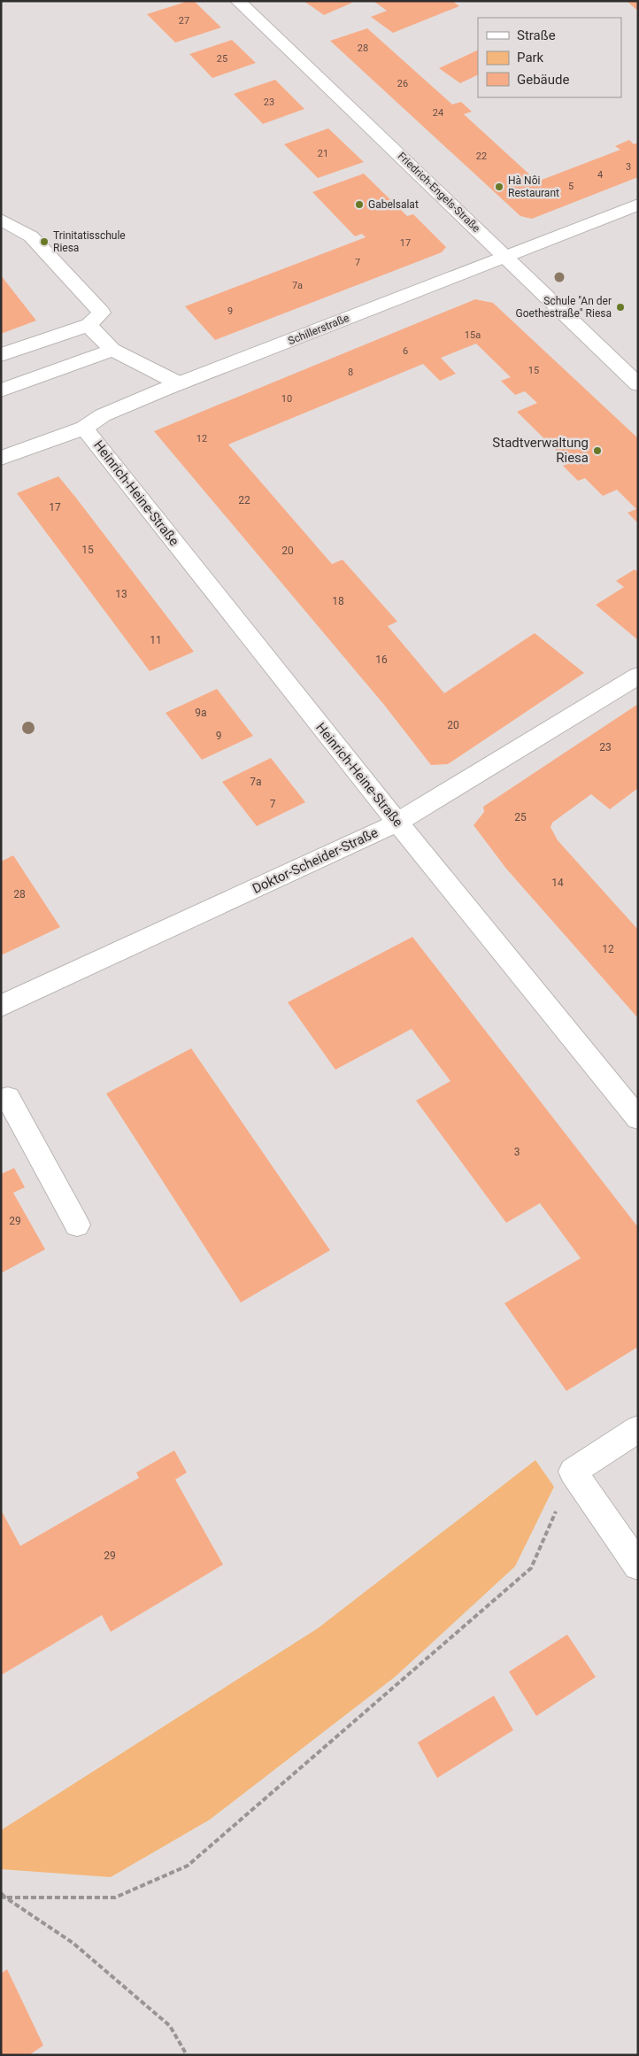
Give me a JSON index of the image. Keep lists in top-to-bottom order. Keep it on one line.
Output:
{"streets":{"street":["Friedrich-Engels-Straße","Schillerstraße","Heinrich-Heine-Straße","Doktor-Scheider-Straße"]},"crossings":[["Friedrich-Engels-Straße","Schillerstraße"],["Schillerstraße","Heinrich-Heine-Straße"],["Heinrich-Heine-Straße","Doktor-Scheider-Straße"]],"places":["Hà Nôi Restaurant","Gabelsalat","Trinitatisschule Riesa","Schule \"An der Goethestraße\" Riesa","Stadtverwaltung Riesa"],"house_numbers":["27","28","25","26","23","24","21","22","3","4","5","17","7","7a","9","15a","6","15","8","10","12","22","17","15","20","13","18","11","16","9a","20","9","23","7a","7","25","14","28","12","3","29","29"],"legend":["Straße","Park","Gebäude"]}
